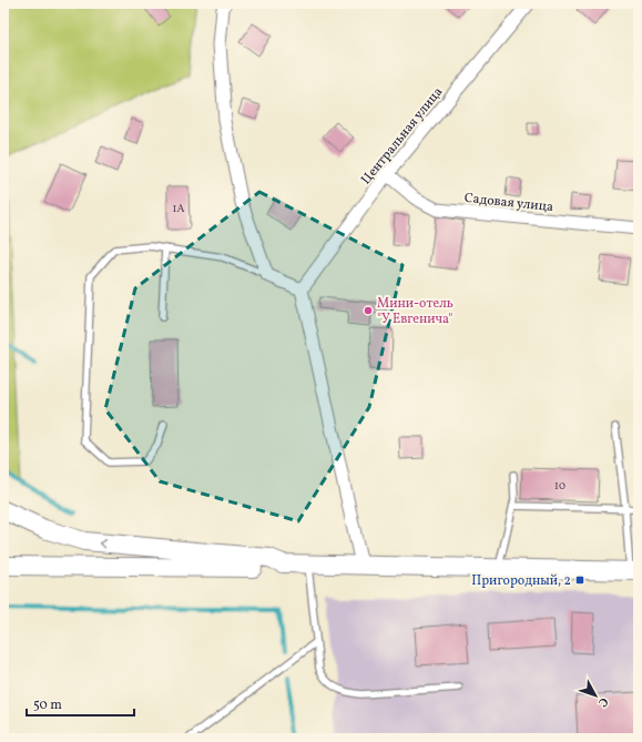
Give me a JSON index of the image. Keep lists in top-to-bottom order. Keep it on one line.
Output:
{"streets":{"street":["Центральная улица","Садовая улица"]},"crossings":[["Центральная улица","Садовая улица"]],"places":{"other":["Мини-отель \"У Евгенича\""],"transit":["Пригородный, 2"]},"house_numbers":["1А","10"],"scale_bar":"50 m","north":"bottom right"}
